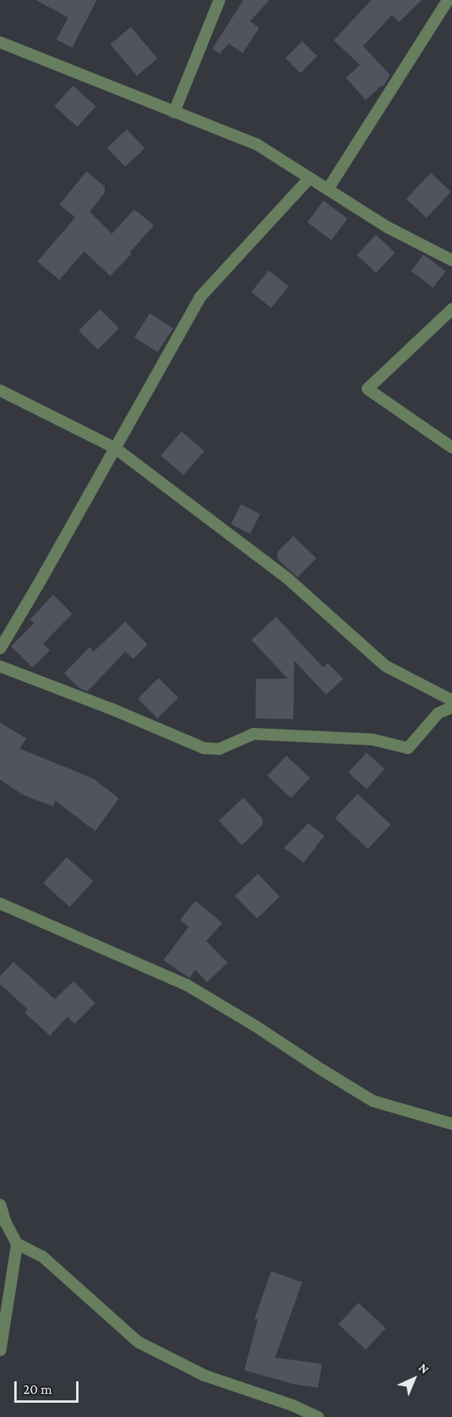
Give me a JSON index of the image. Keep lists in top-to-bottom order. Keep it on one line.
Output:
{"scale_bar":"20 m","north":"top right"}
